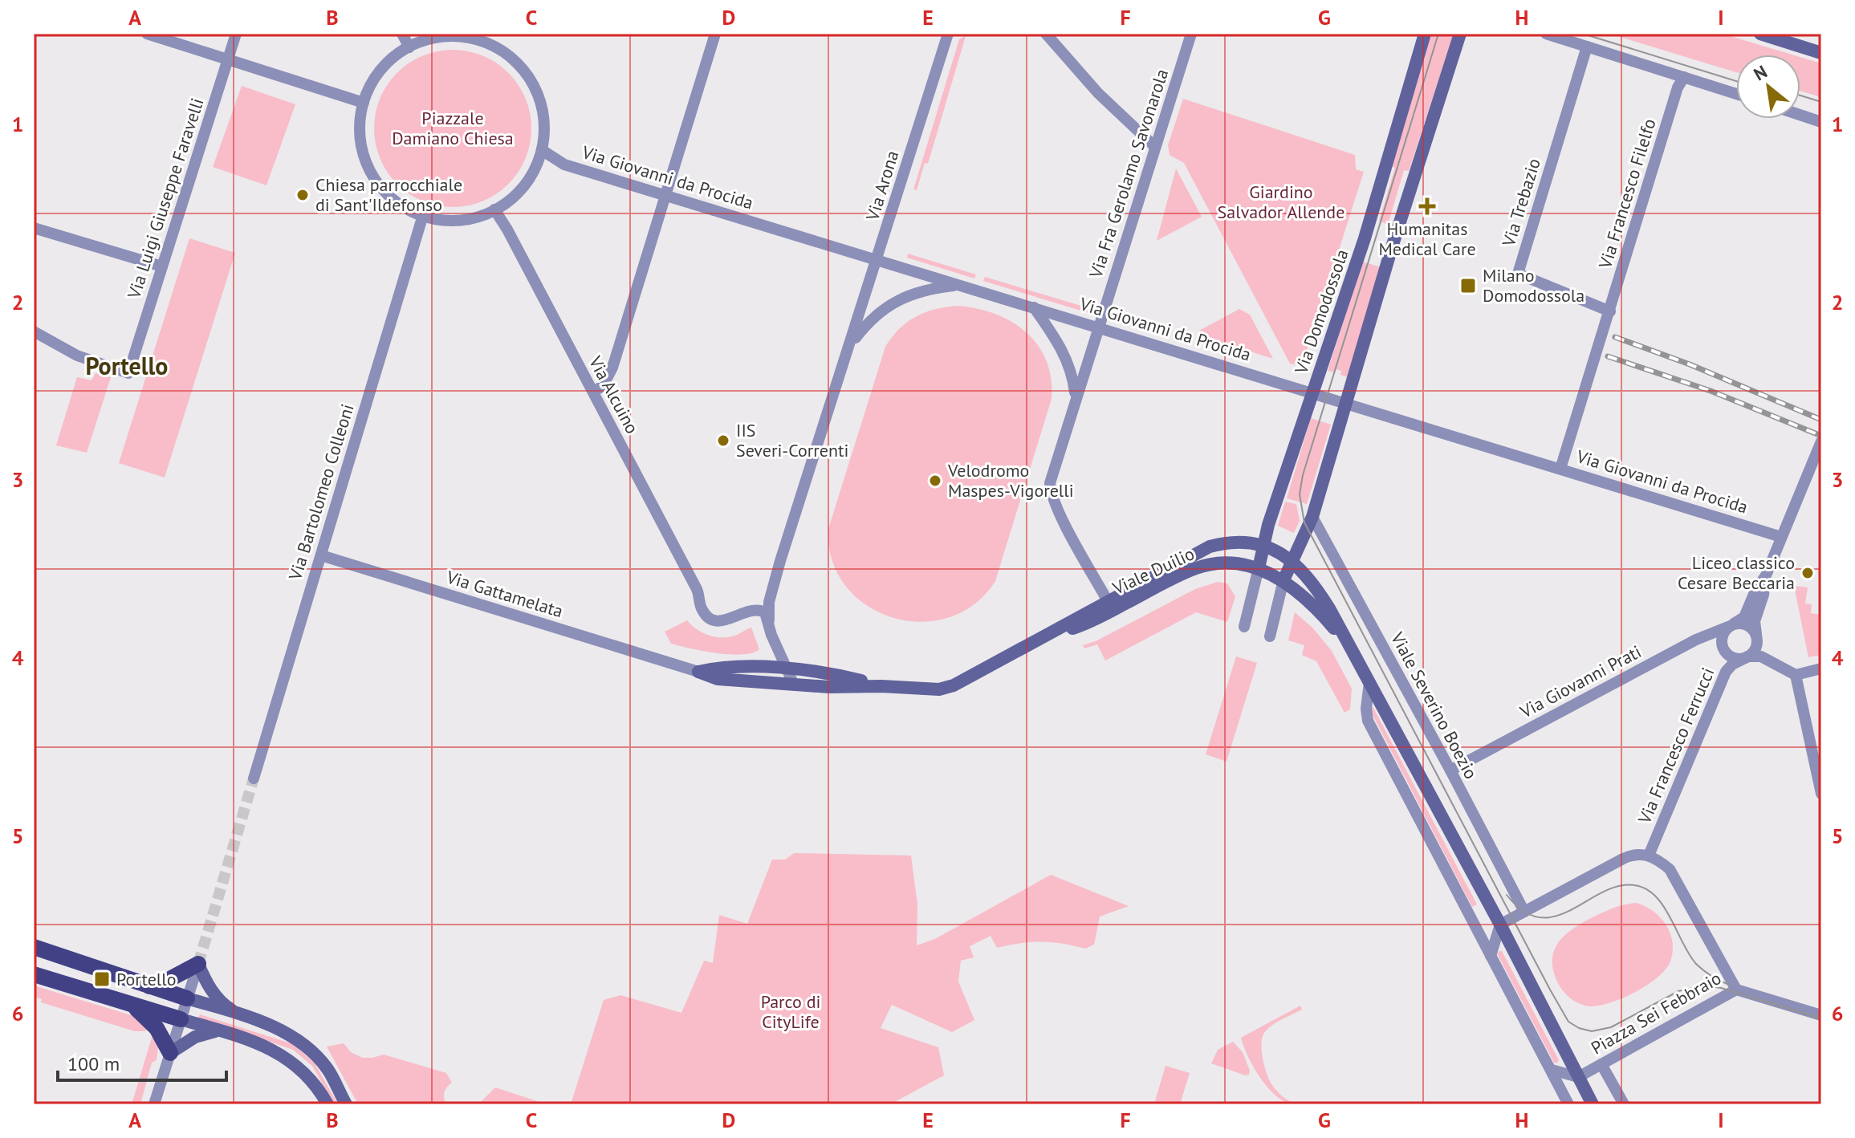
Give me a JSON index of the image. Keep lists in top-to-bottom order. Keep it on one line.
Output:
{"streets":{"street":["Via Fra Gerolamo Savonarola","Via Giovanni da Procida","Via Arona","Via Francesco Filelfo","Via Luigi Giuseppe Faravelli","Via Trebazio","Via Domodossola","Via Alcuino","Via Bartolomeo Colleoni","Viale Duilio","Via Gattamelata","Via Giovanni Prati","Viale Severino Boezio","Via Francesco Ferrucci","Piazza Sei Febbraio"]},"crossings":[["Via Fra Gerolamo Savonarola","Via Giovanni da Procida"],["Via Fra Gerolamo Savonarola","Viale Duilio"],["Via Giovanni da Procida","Via Arona"],["Via Giovanni da Procida","Via Francesco Filelfo"],["Via Giovanni da Procida","Via Domodossola"],["Via Giovanni da Procida","Via Alcuino"],["Via Giovanni da Procida","Via Bartolomeo Colleoni"],["Via Giovanni da Procida","Via Francesco Ferrucci"],["Via Arona","Via Alcuino"],["Via Francesco Filelfo","Via Trebazio"],["Via Domodossola","Viale Duilio"],["Via Alcuino","Via Bartolomeo Colleoni"],["Via Bartolomeo Colleoni","Via Gattamelata"],["Viale Duilio","Via Gattamelata"],["Via Giovanni Prati","Viale Severino Boezio"],["Via Giovanni Prati","Via Francesco Ferrucci"],["Via Francesco Ferrucci","Piazza Sei Febbraio"]],"districts":["Portello"],"parks":["Piazzale Damiano Chiesa","Giardino Salvador Allende","Parco di CityLife"],"places":{"other":["Chiesa parrocchiale di Sant'Ildefonso","IIS Severi-Correnti","Velodromo Maspes-Vigorelli","Liceo classico Cesare Beccaria"],"health":["Humanitas Medical Care"],"transit":["Milano Domodossola","Portello"]},"scale_bar":"100 m","north":"top left","grid":{"columns":["A","B","C","D","E","F","G","H","I"],"rows":["1","2","3","4","5","6"]}}
